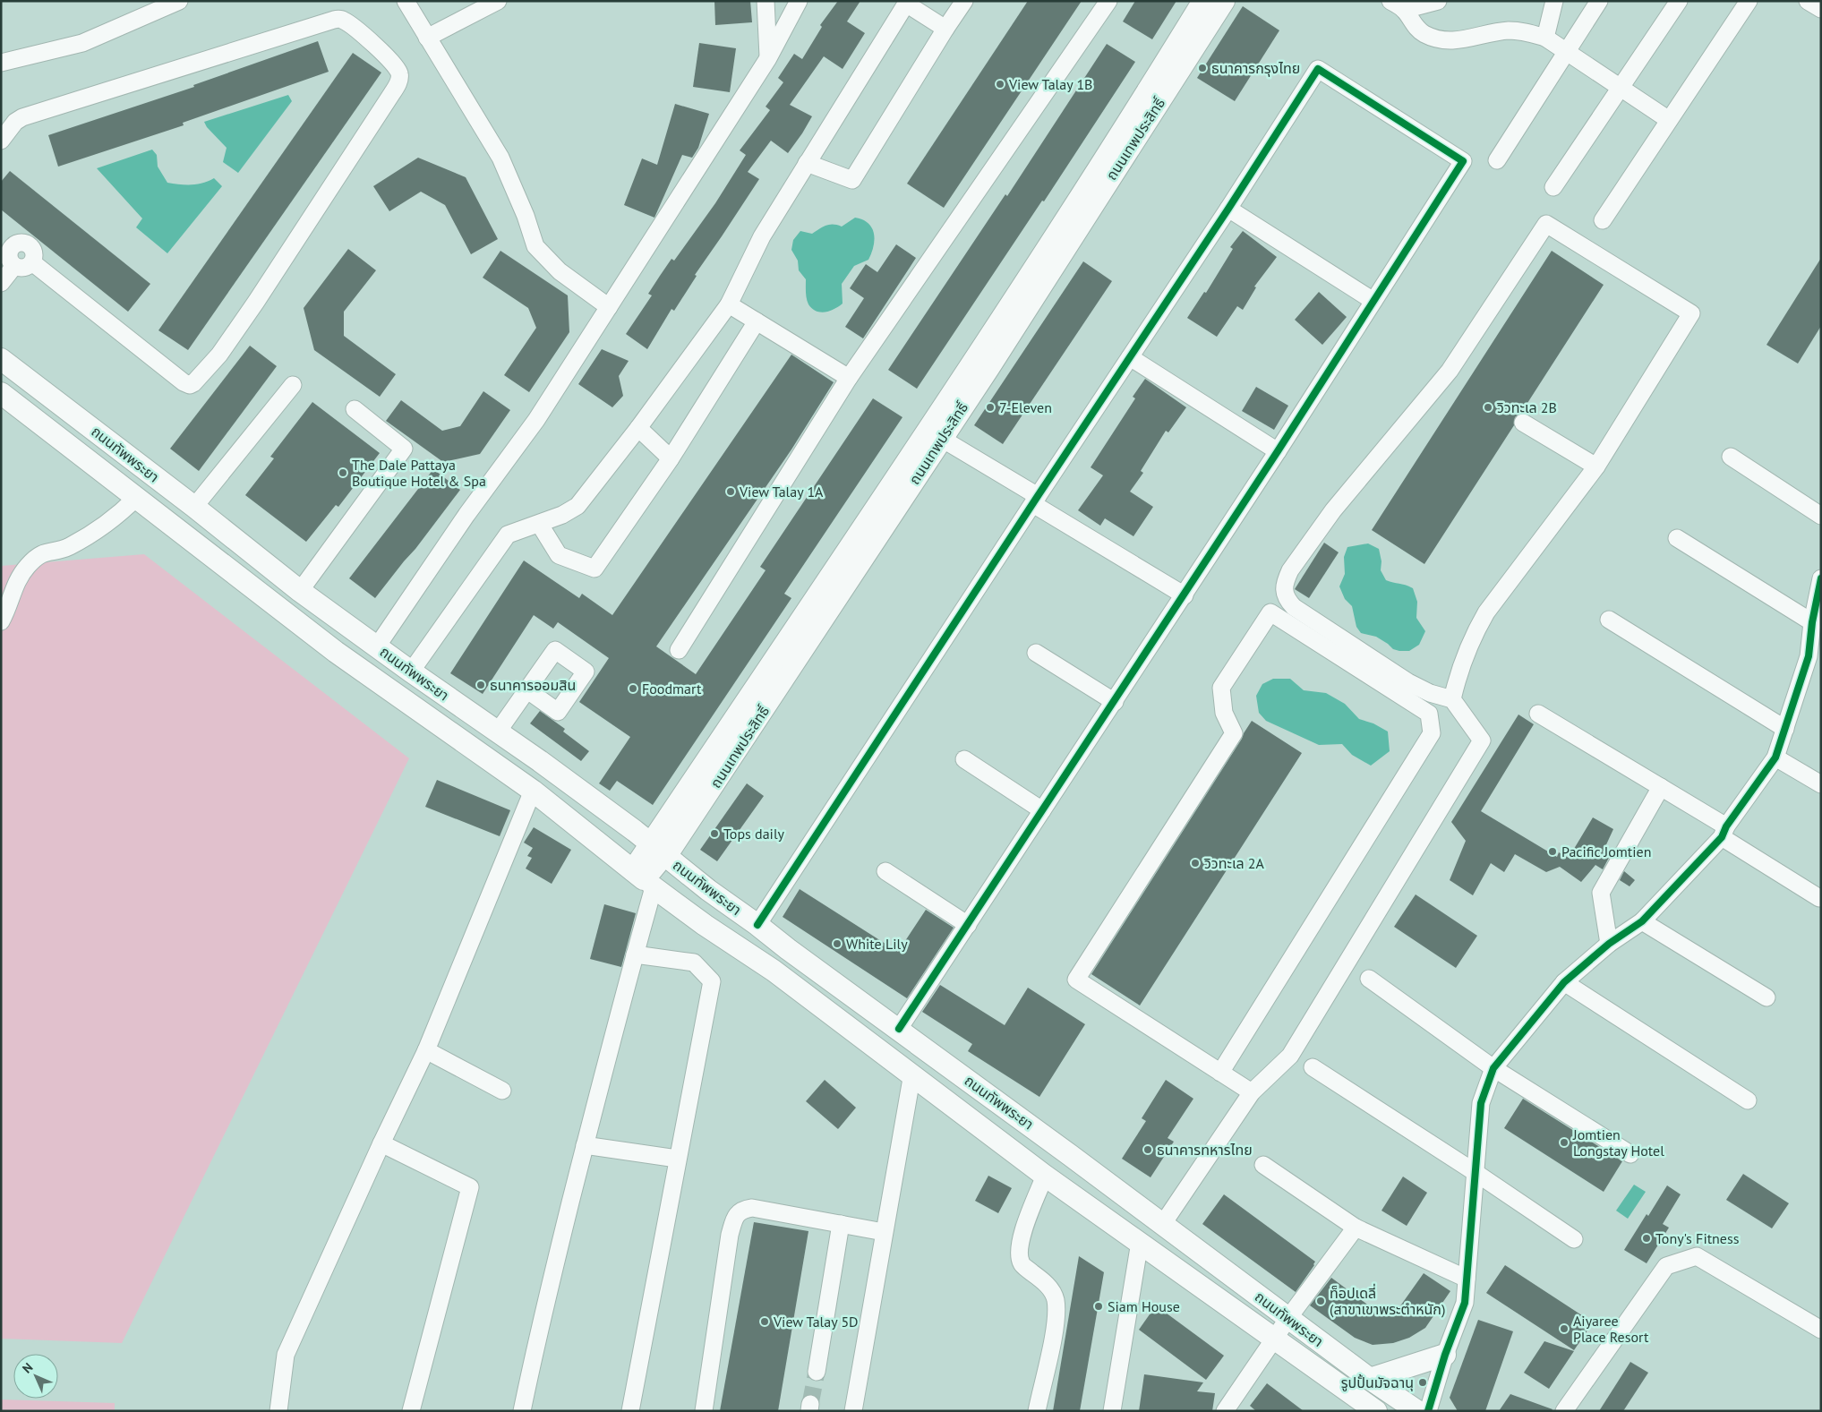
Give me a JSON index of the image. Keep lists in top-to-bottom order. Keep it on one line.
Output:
{"streets":{"main road":["ถนนเทพประสิทธิ์","ถนนทัพพระยา"]},"crossings":[["ถนนเทพประสิทธิ์","ถนนทัพพระยา"]],"places":["ธนาคารกรุงไทย","View Talay 1B","7-Eleven","วิวทะเล 2B","The Dale Pattaya Boutique Hotel & Spa","View Talay 1A","ธนาคารออมสิน","Foodmart","Tops daily","Pacific Jomtien","วิวทะเล 2A","White Lily","Jomtien Longstay Hotel","ธนาคารทหารไทย","Tony's Fitness","ท็อปเดลี่ (สาขาเขาพระตำหนัก)","Siam House","View Talay 5D","Aiyaree Place Resort","รูปปั้นมัจฉานุ"],"north":"top left"}
